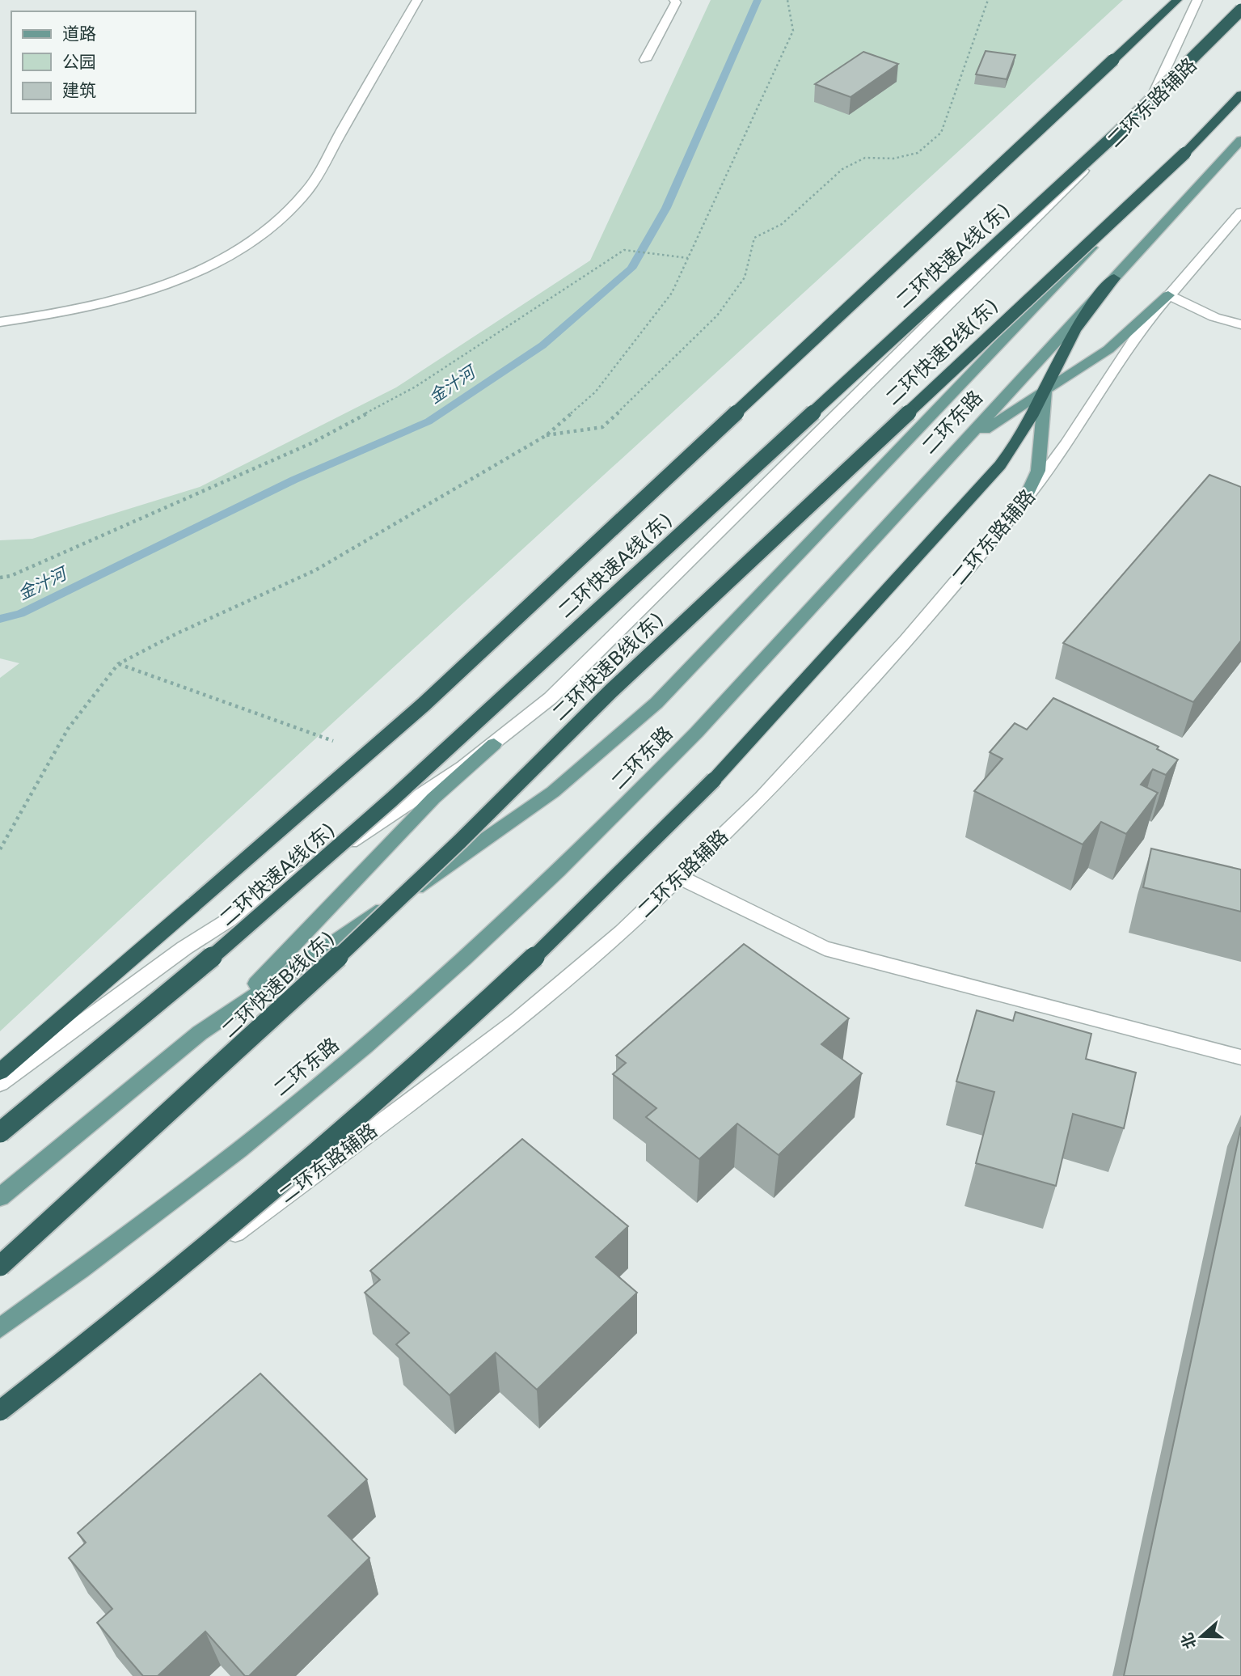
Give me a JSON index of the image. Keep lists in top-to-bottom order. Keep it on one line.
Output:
{"streets":{"highway":["二环快速A线(东)","二环快速B线(东)"],"main road":["二环东路"],"street":["二环东路辅路"]},"crossings":[["二环快速B线(东)","二环东路"]],"water":["金汁河"],"legend":["道路","公园","建筑"],"north":"left"}
